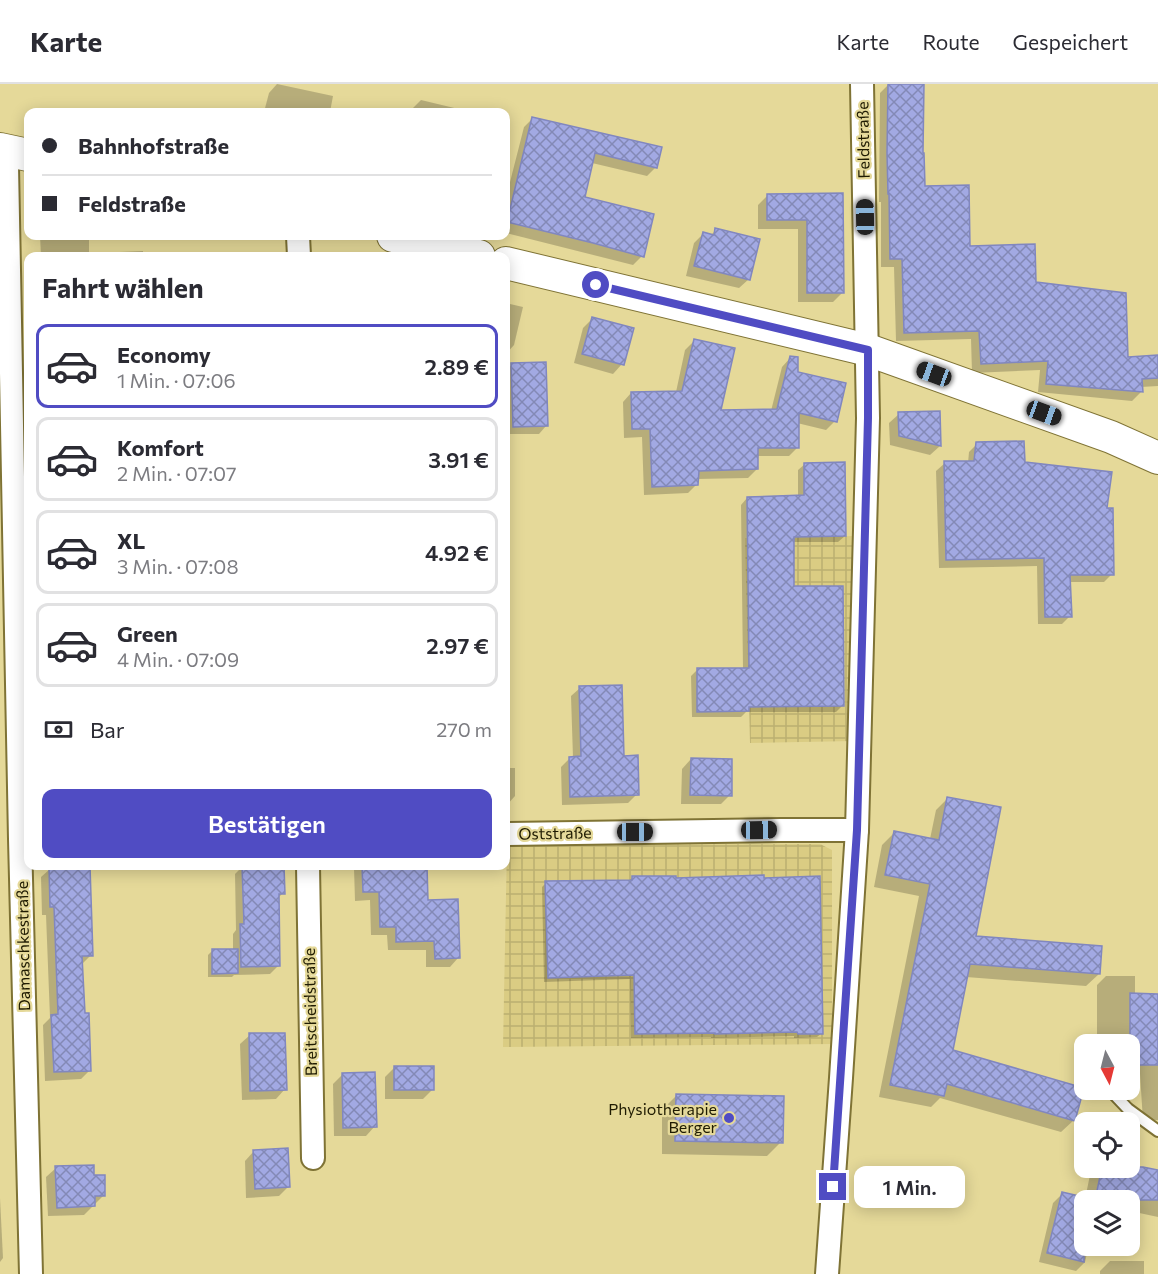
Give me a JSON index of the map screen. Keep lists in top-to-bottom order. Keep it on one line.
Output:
{"streets":{"street":["Feldstraße","Oststraße","Damaschkestraße","Breitscheidstraße"]},"crossings":[["Feldstraße","Oststraße"]],"places":["Physiotherapie Berger"],"north":"bottom","page":{"header":"Karte","nav":["Karte","Route","Gespeichert"],"banner":["Bahnhofstraße","Feldstraße"],"heading":"Fahrt wählen","list":[{"name":"Economy","note":"1 Min. · 07:06","value":"2.89 €"},{"name":"Komfort","note":"2 Min. · 07:07","value":"3.91 €"},{"name":"XL","note":"3 Min. · 07:08","value":"4.92 €"},{"name":"Green","note":"4 Min. · 07:09","value":"2.97 €"}],"pay":["Bar","270 m"],"buttons":"Bestätigen","bubble":"1 Min."}}
